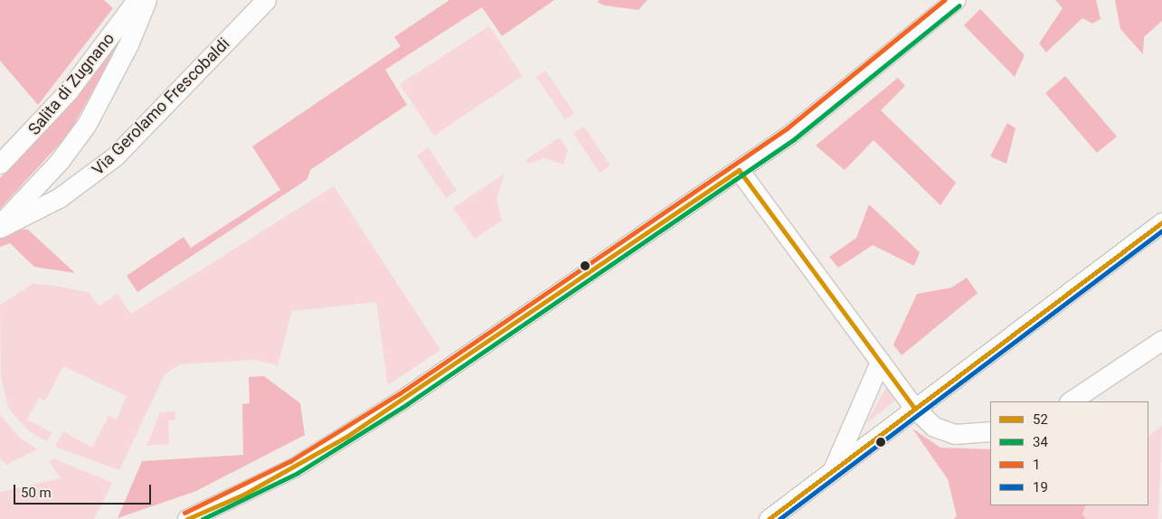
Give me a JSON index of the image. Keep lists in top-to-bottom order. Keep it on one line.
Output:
{"streets":{"street":["Salita di Zugnano","Via Gerolamo Frescobaldi"]},"lines":["transit line 1","transit line 34","transit line 52","transit line 19"],"legend":["52","34","1","19"],"scale_bar":"50 m"}
